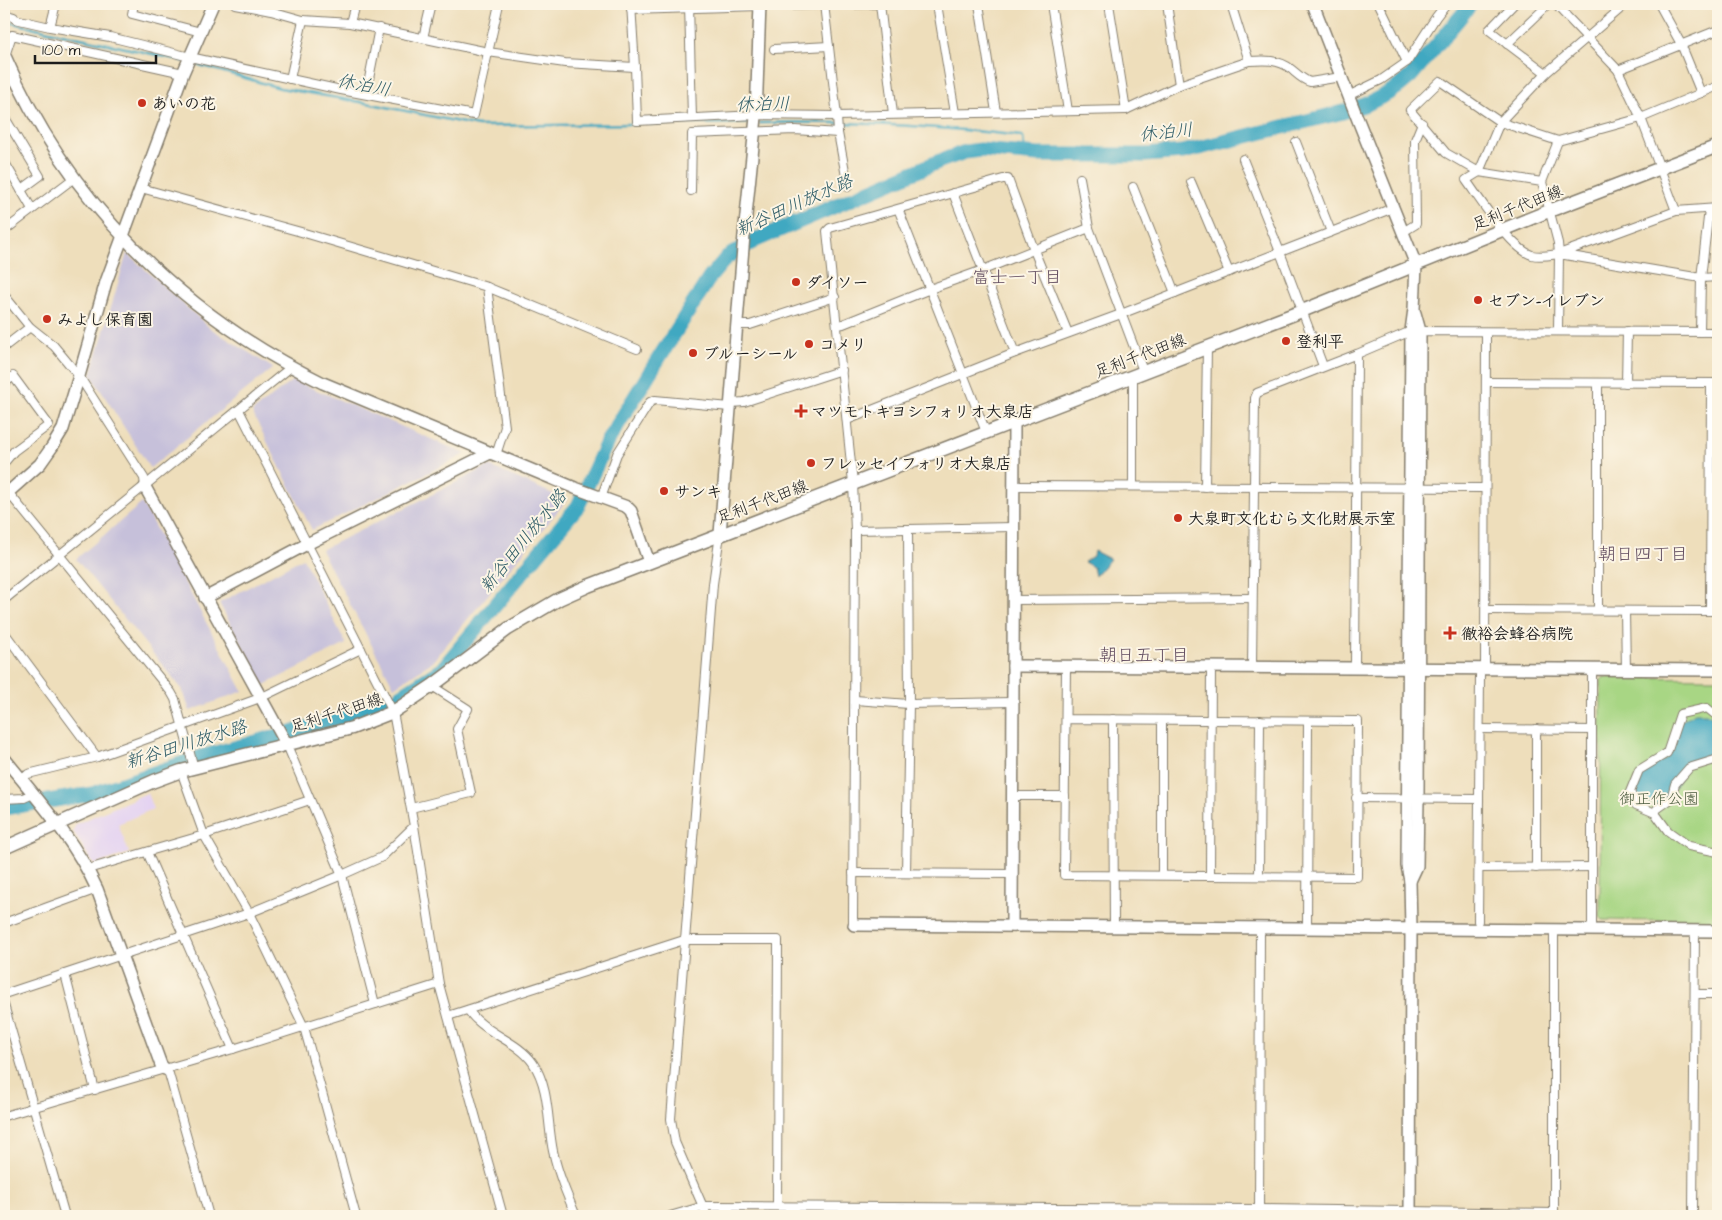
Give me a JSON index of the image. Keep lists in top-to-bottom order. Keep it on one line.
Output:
{"streets":{"main road":["足利千代田線"]},"districts":["富士一丁目","朝日四丁目","朝日五丁目"],"water":["休泊川","新谷田川放水路"],"parks":["御正作公園"],"places":{"other":["あいの花","ダイソー","セブン-イレブン","みよし保育園","登利平","コメリ","ブルーシール","フレッセイフォリオ大泉店","サンキ","大泉町文化むら文化財展示室"],"health":["マツモトキヨシフォリオ大泉店","徹裕会蜂谷病院"]},"scale_bar":"100 m"}
